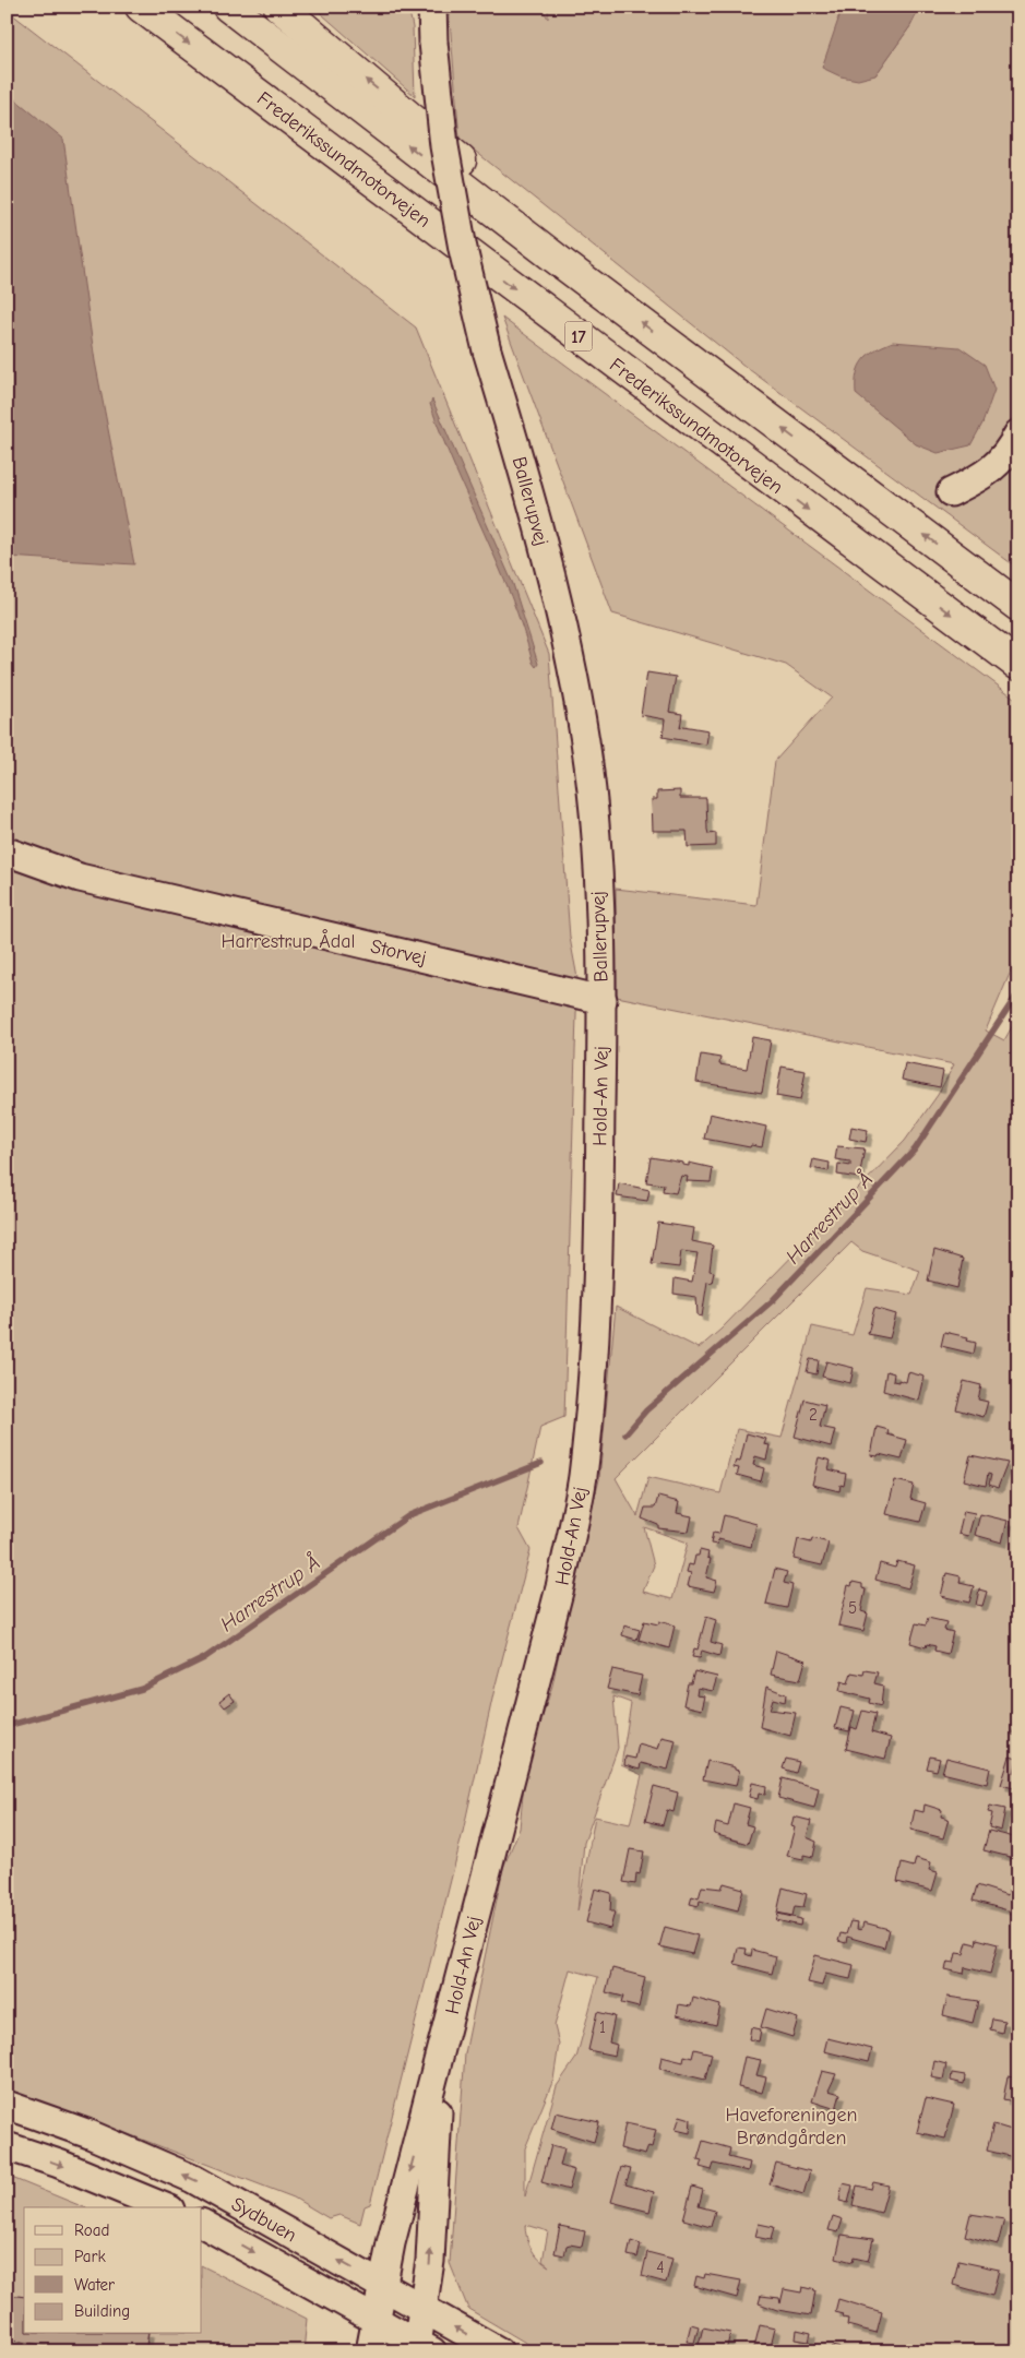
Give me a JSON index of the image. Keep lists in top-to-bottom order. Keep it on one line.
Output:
{"streets":{"highway":["Frederikssundmotorvejen","17"],"street":["Ballerupvej","Storvej","Hold-An Vej","Sydbuen"]},"crossings":[["Ballerupvej","Storvej"],["Ballerupvej","Hold-An Vej"],["Storvej","Hold-An Vej"],["Hold-An Vej","Sydbuen"]],"water":["Harrestrup Å"],"parks":["Harrestrup Ådal","Haveforeningen Brøndgården"],"house_numbers":["2","5","1","4"],"legend":["Road","Park","Water","Building"]}
